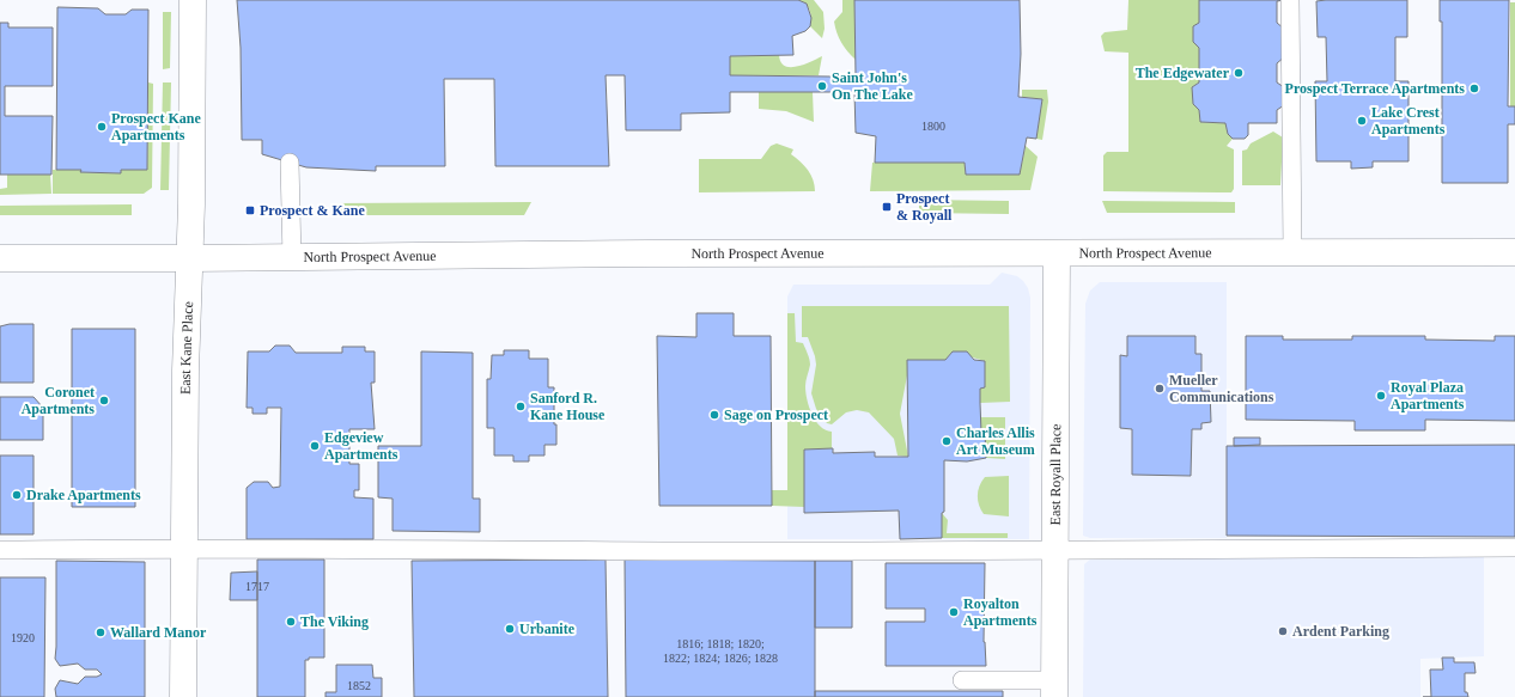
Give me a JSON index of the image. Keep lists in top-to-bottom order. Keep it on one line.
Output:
{"streets":{"main road":["North Prospect Avenue","East Kane Place","East Royall Place"]},"crossings":[["North Prospect Avenue","East Kane Place"],["North Prospect Avenue","East Royall Place"]],"places":{"other":["The Edgewater","Saint John's On The Lake","Prospect Terrace Apartments","Lake Crest Apartments","Prospect Kane Apartments","Mueller Communications","Royal Plaza Apartments","Coronet Apartments","Sanford R. Kane House","Sage on Prospect","Charles Allis Art Museum","Edgeview Apartments","Drake Apartments","Royalton Apartments","The Viking","Urbanite","Ardent Parking","Wallard Manor"],"transit":["Prospect & Royall","Prospect & Kane"]},"house_numbers":["1800","1717","1920","1816; 1818; 1820; 1822; 1824; 1826; 1828","1852"]}
